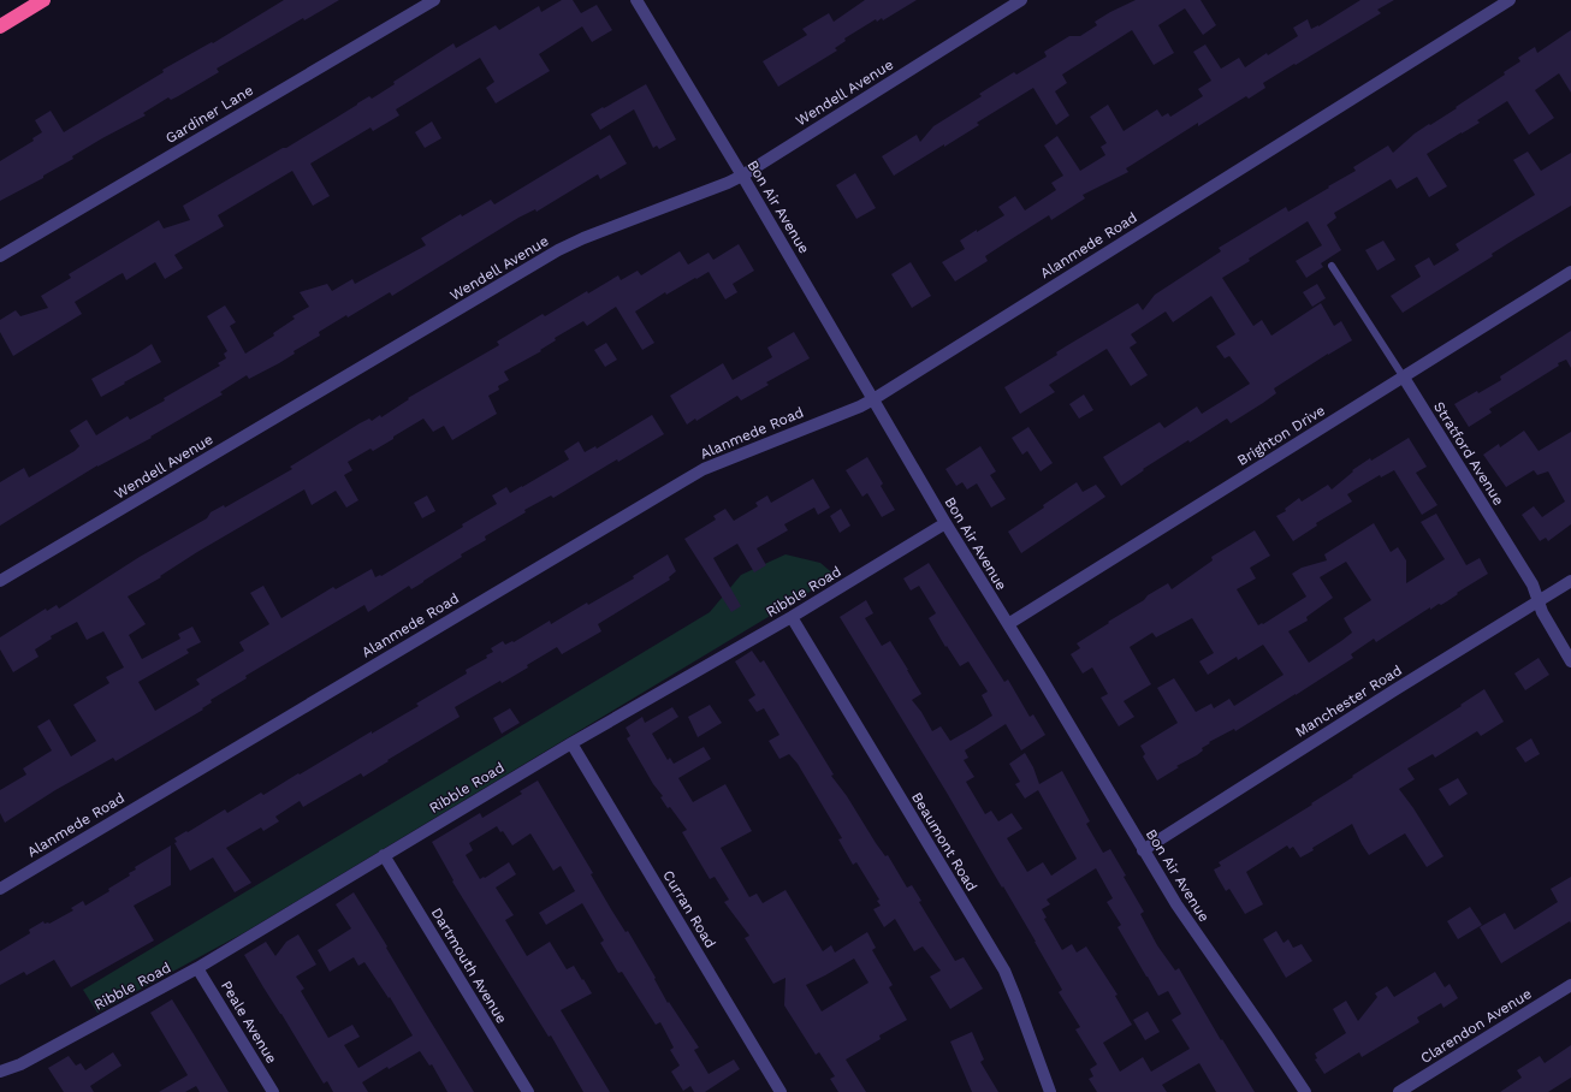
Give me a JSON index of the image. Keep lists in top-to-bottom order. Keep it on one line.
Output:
{"streets":{"street":["Wendell Avenue","Gardiner Lane","Bon Air Avenue","Alanmede Road","Brighton Drive","Stratford Avenue","Ribble Road","Manchester Road","Beaumont Road","Curran Road","Dartmouth Avenue","Peale Avenue","Clarendon Avenue"]},"crossings":[["Wendell Avenue","Bon Air Avenue"],["Bon Air Avenue","Alanmede Road"],["Bon Air Avenue","Brighton Drive"],["Bon Air Avenue","Ribble Road"],["Bon Air Avenue","Manchester Road"],["Brighton Drive","Stratford Avenue"],["Stratford Avenue","Manchester Road"],["Ribble Road","Beaumont Road"],["Ribble Road","Curran Road"],["Ribble Road","Dartmouth Avenue"],["Ribble Road","Peale Avenue"]]}
